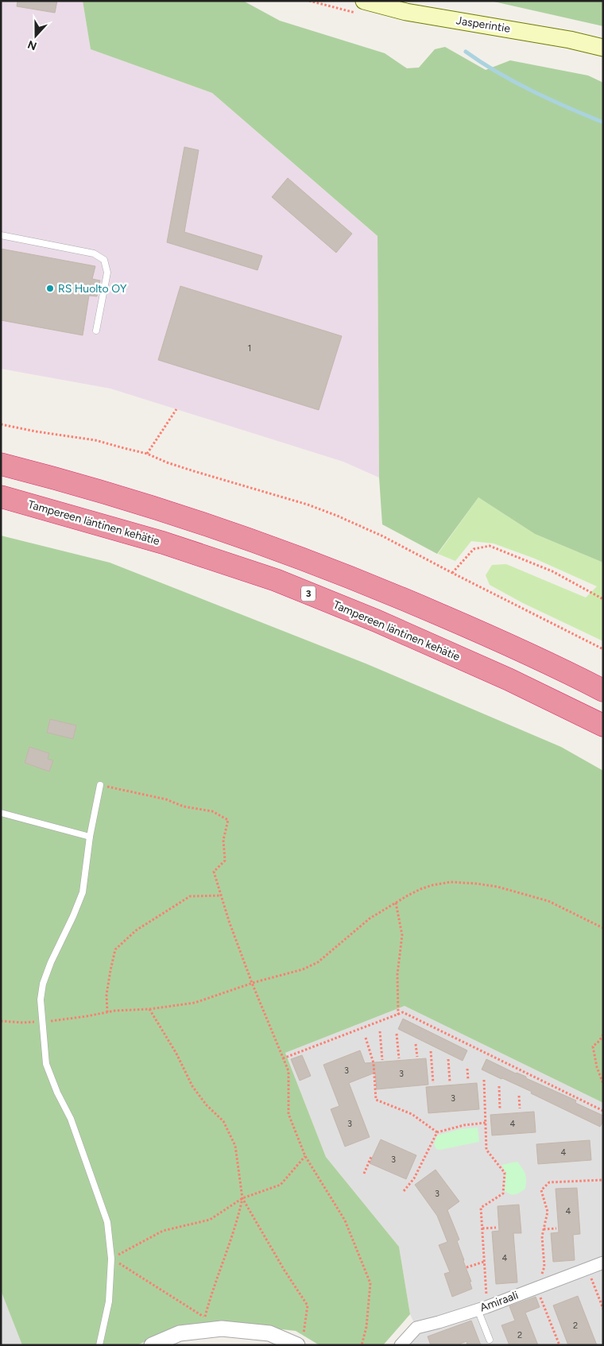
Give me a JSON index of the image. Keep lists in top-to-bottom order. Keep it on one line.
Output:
{"streets":{"highway":["Tampereen läntinen kehätie","3"],"main road":["Jasperintie"],"street":["Amiraali"]},"places":["RS Huolto OY"],"house_numbers":["1","3","3","3","3","4","4","3","3","4","4","2","2"],"north":"bottom"}
